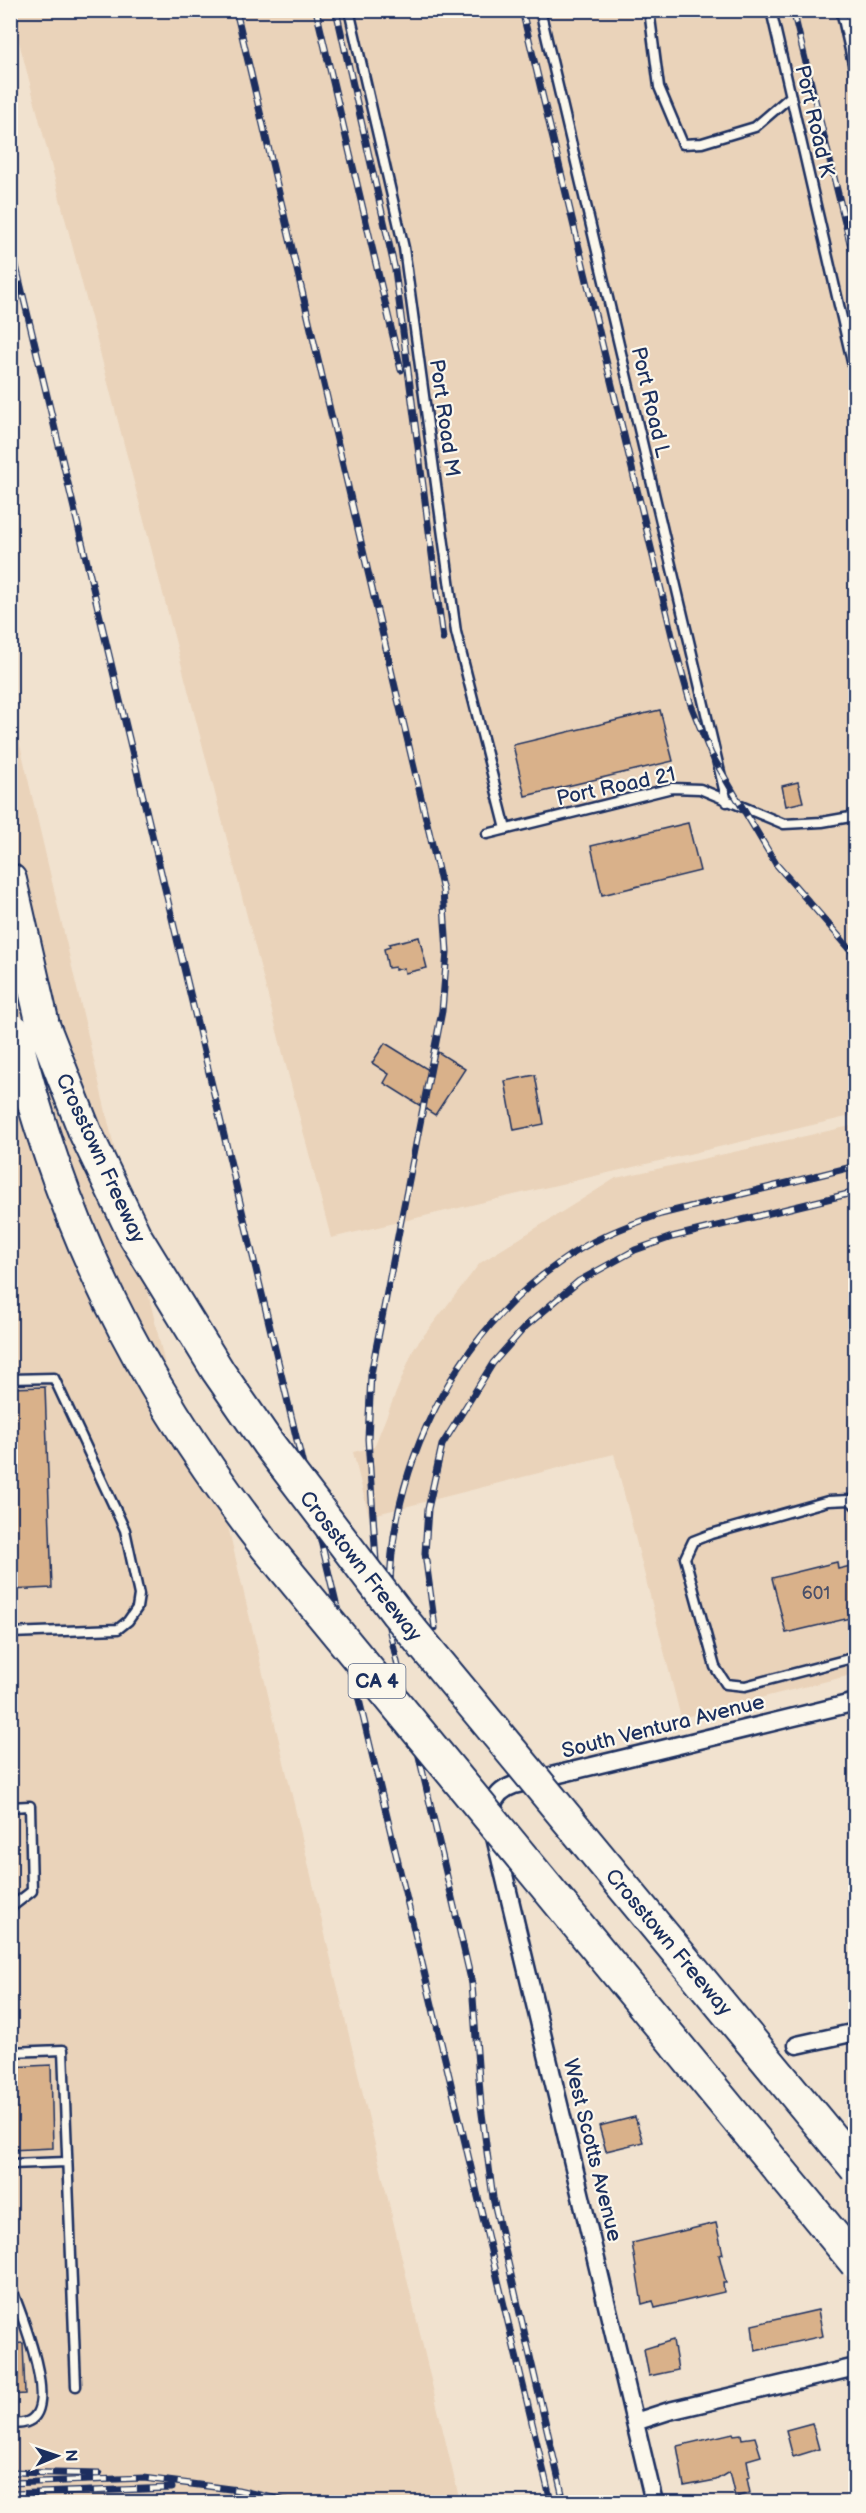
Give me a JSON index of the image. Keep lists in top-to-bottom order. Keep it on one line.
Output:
{"streets":{"highway":["Crosstown Freeway","CA 4"],"street":["South Ventura Avenue","West Scotts Avenue"],"lane":["Port Road K","Port Road L","Port Road M","Port Road 21"]},"crossings":[["Port Road L","Port Road 21"],["Port Road M","Port Road 21"],["South Ventura Avenue","West Scotts Avenue"]],"house_numbers":["601"],"north":"right"}
